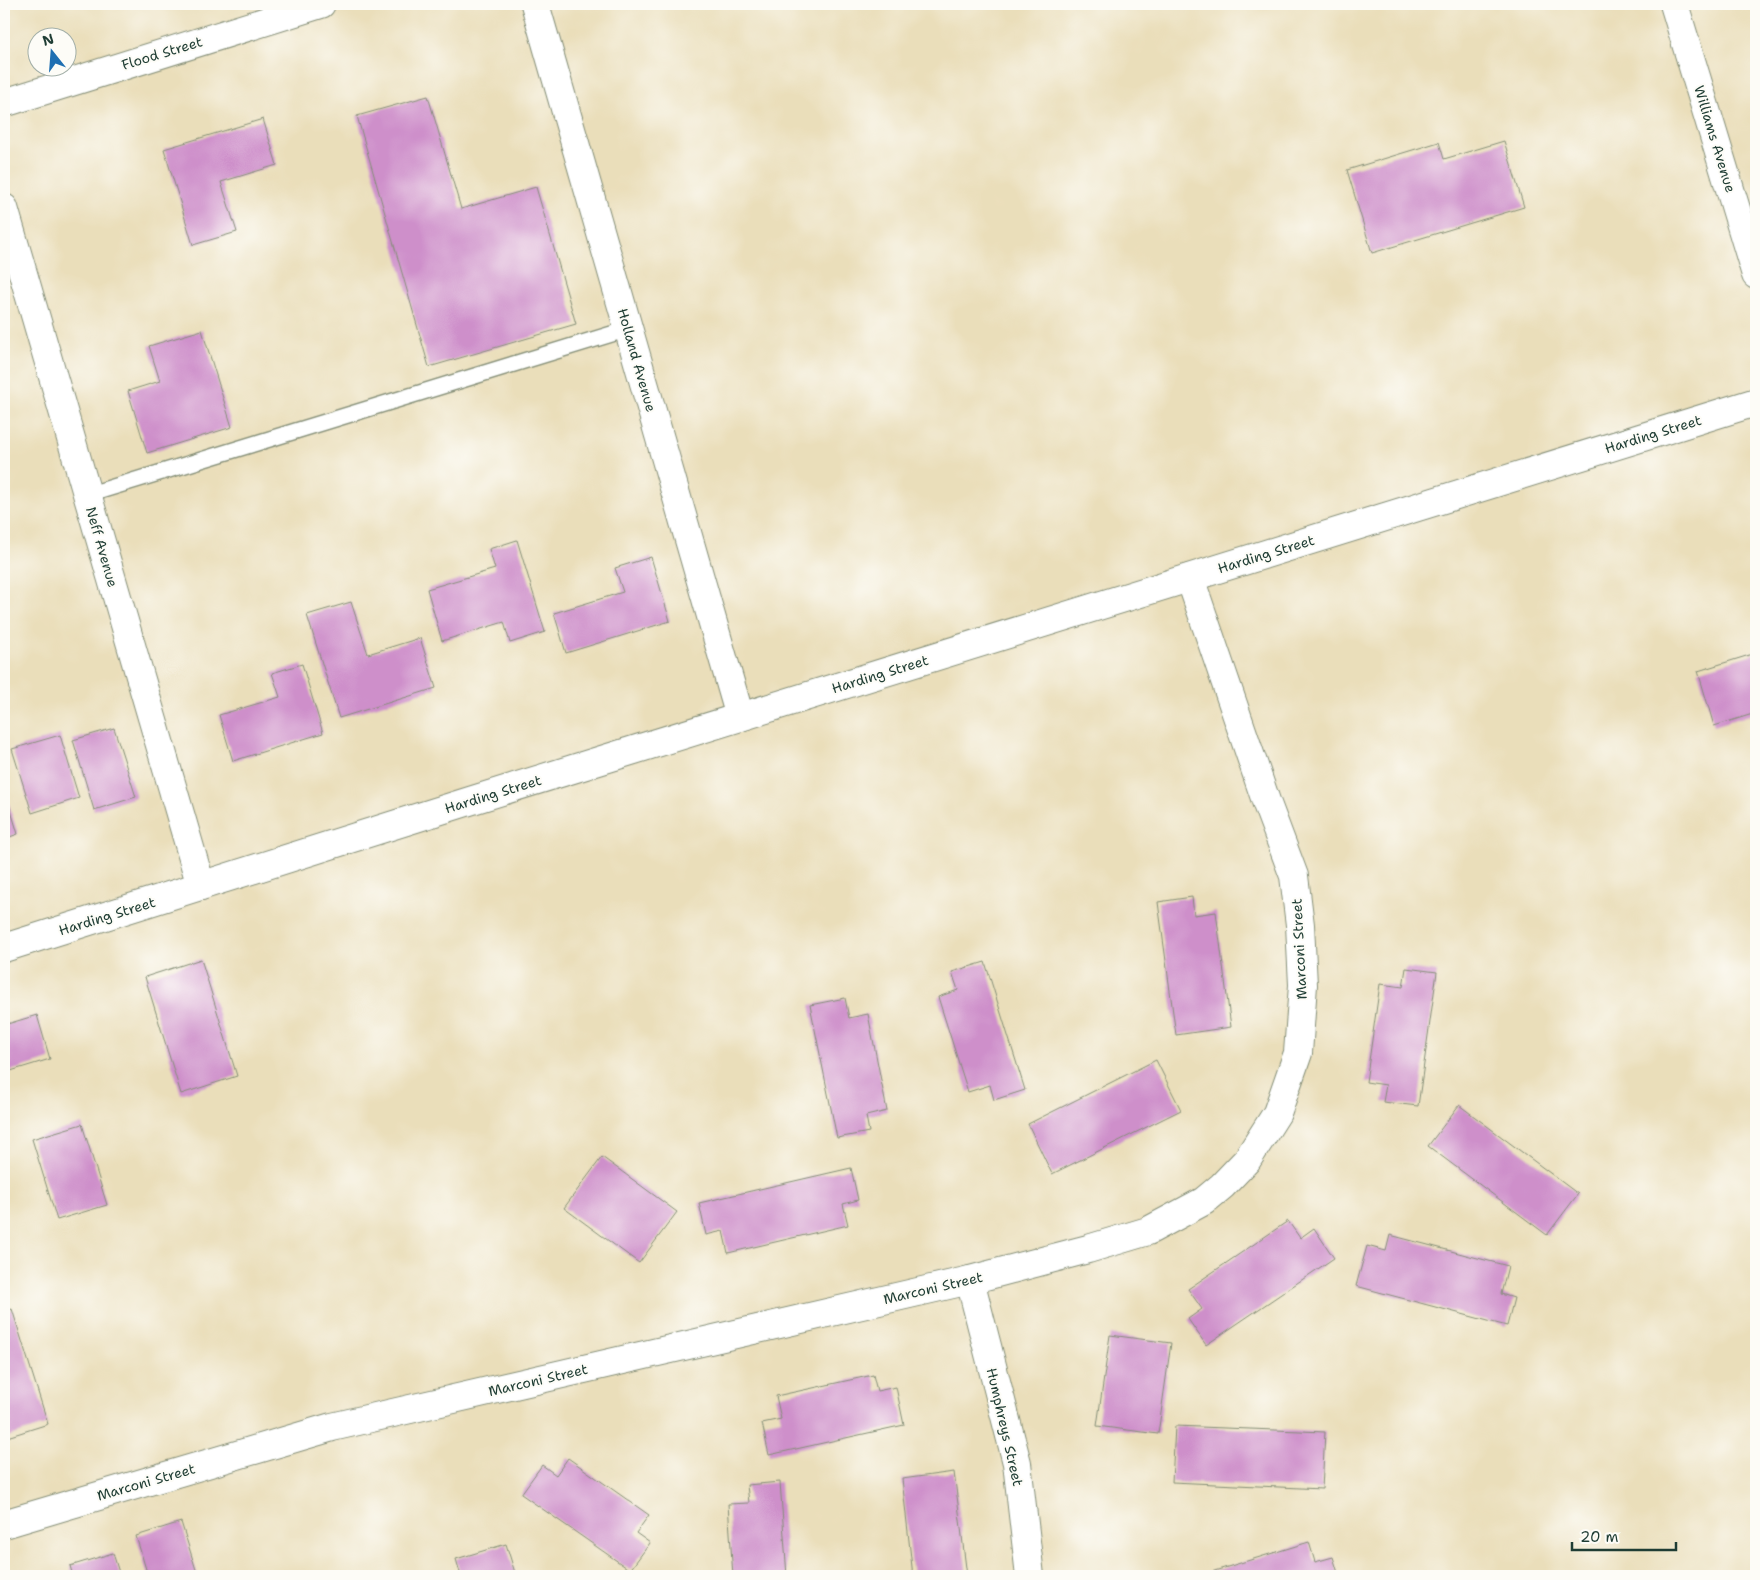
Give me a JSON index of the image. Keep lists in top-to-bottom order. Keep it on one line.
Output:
{"streets":{"street":["Flood Street","Williams Avenue","Holland Avenue","Harding Street","Neff Avenue","Marconi Street","Humphreys Street"]},"crossings":[["Holland Avenue","Harding Street"],["Harding Street","Neff Avenue"],["Harding Street","Marconi Street"],["Marconi Street","Humphreys Street"]],"scale_bar":"20 m","north":"top"}
